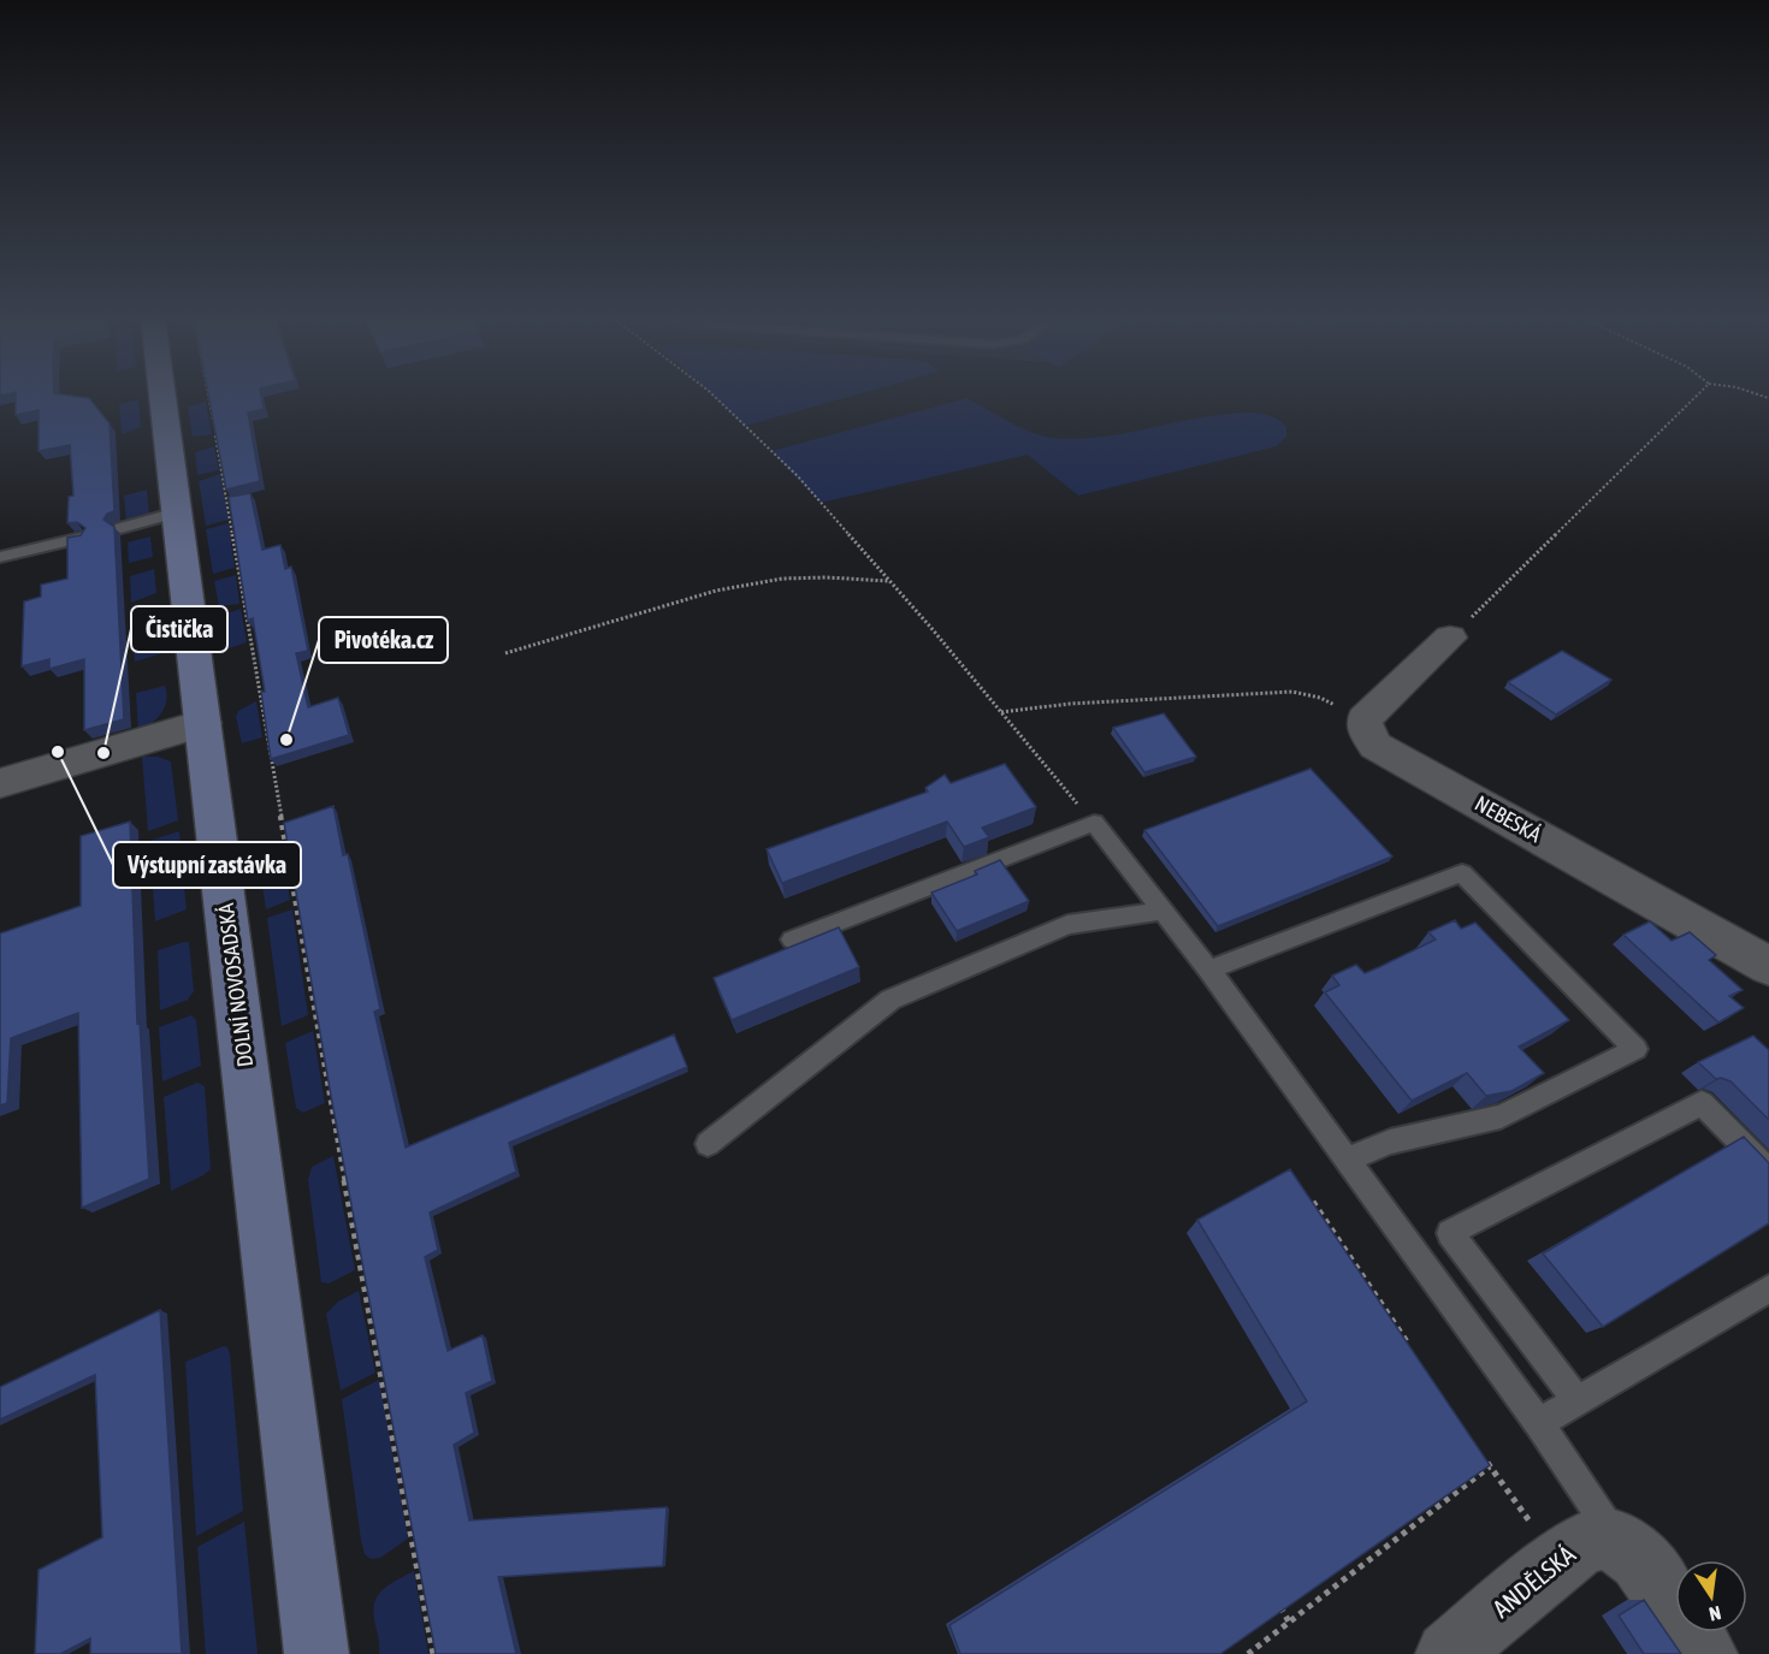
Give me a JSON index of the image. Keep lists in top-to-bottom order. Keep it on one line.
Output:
{"streets":{"main road":["DOLNÍ NOVOSADSKÁ"],"street":["NEBESKÁ","ANDĚLSKÁ"]},"places":["Pivotéka.cz","Výstupní zastávka","Čistička"],"north":"bottom"}
